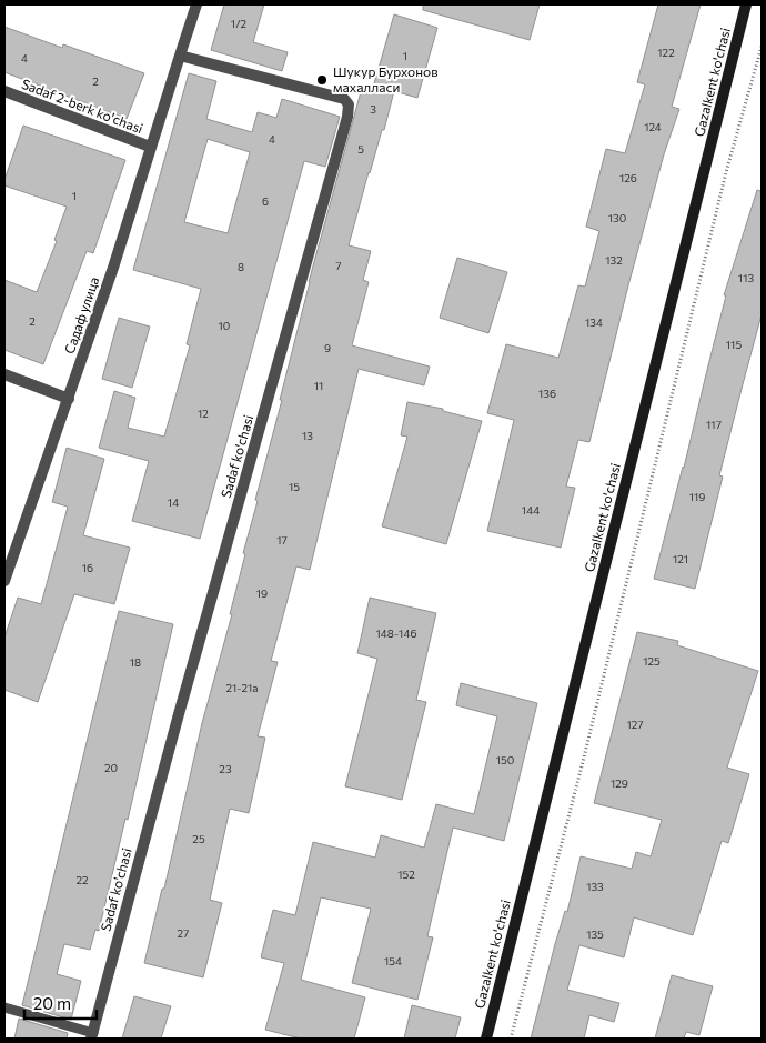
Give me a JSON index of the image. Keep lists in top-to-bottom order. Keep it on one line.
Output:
{"streets":{"street":["Gazalkent ko'chasi","Sadaf 2-berk ko'chasi","Садаф улица","Sadaf ko'chasi"]},"crossings":[["Sadaf 2-berk ko'chasi","Садаф улица"],["Садаф улица","Sadaf ko'chasi"]],"places":["Шукур Бурхонов махалласи"],"house_numbers":["1/2","122","1","4","2","3","124","4","5","126","1","6","130","132","7","8","113","2","134","10","115","9","11","136","12","117","13","15","119","14","144","17","121","16","19","148-146","125","18","21-21а","127","150","20","23","129","25","152","22","133","27","135","154"],"scale_bar":"20 m"}
